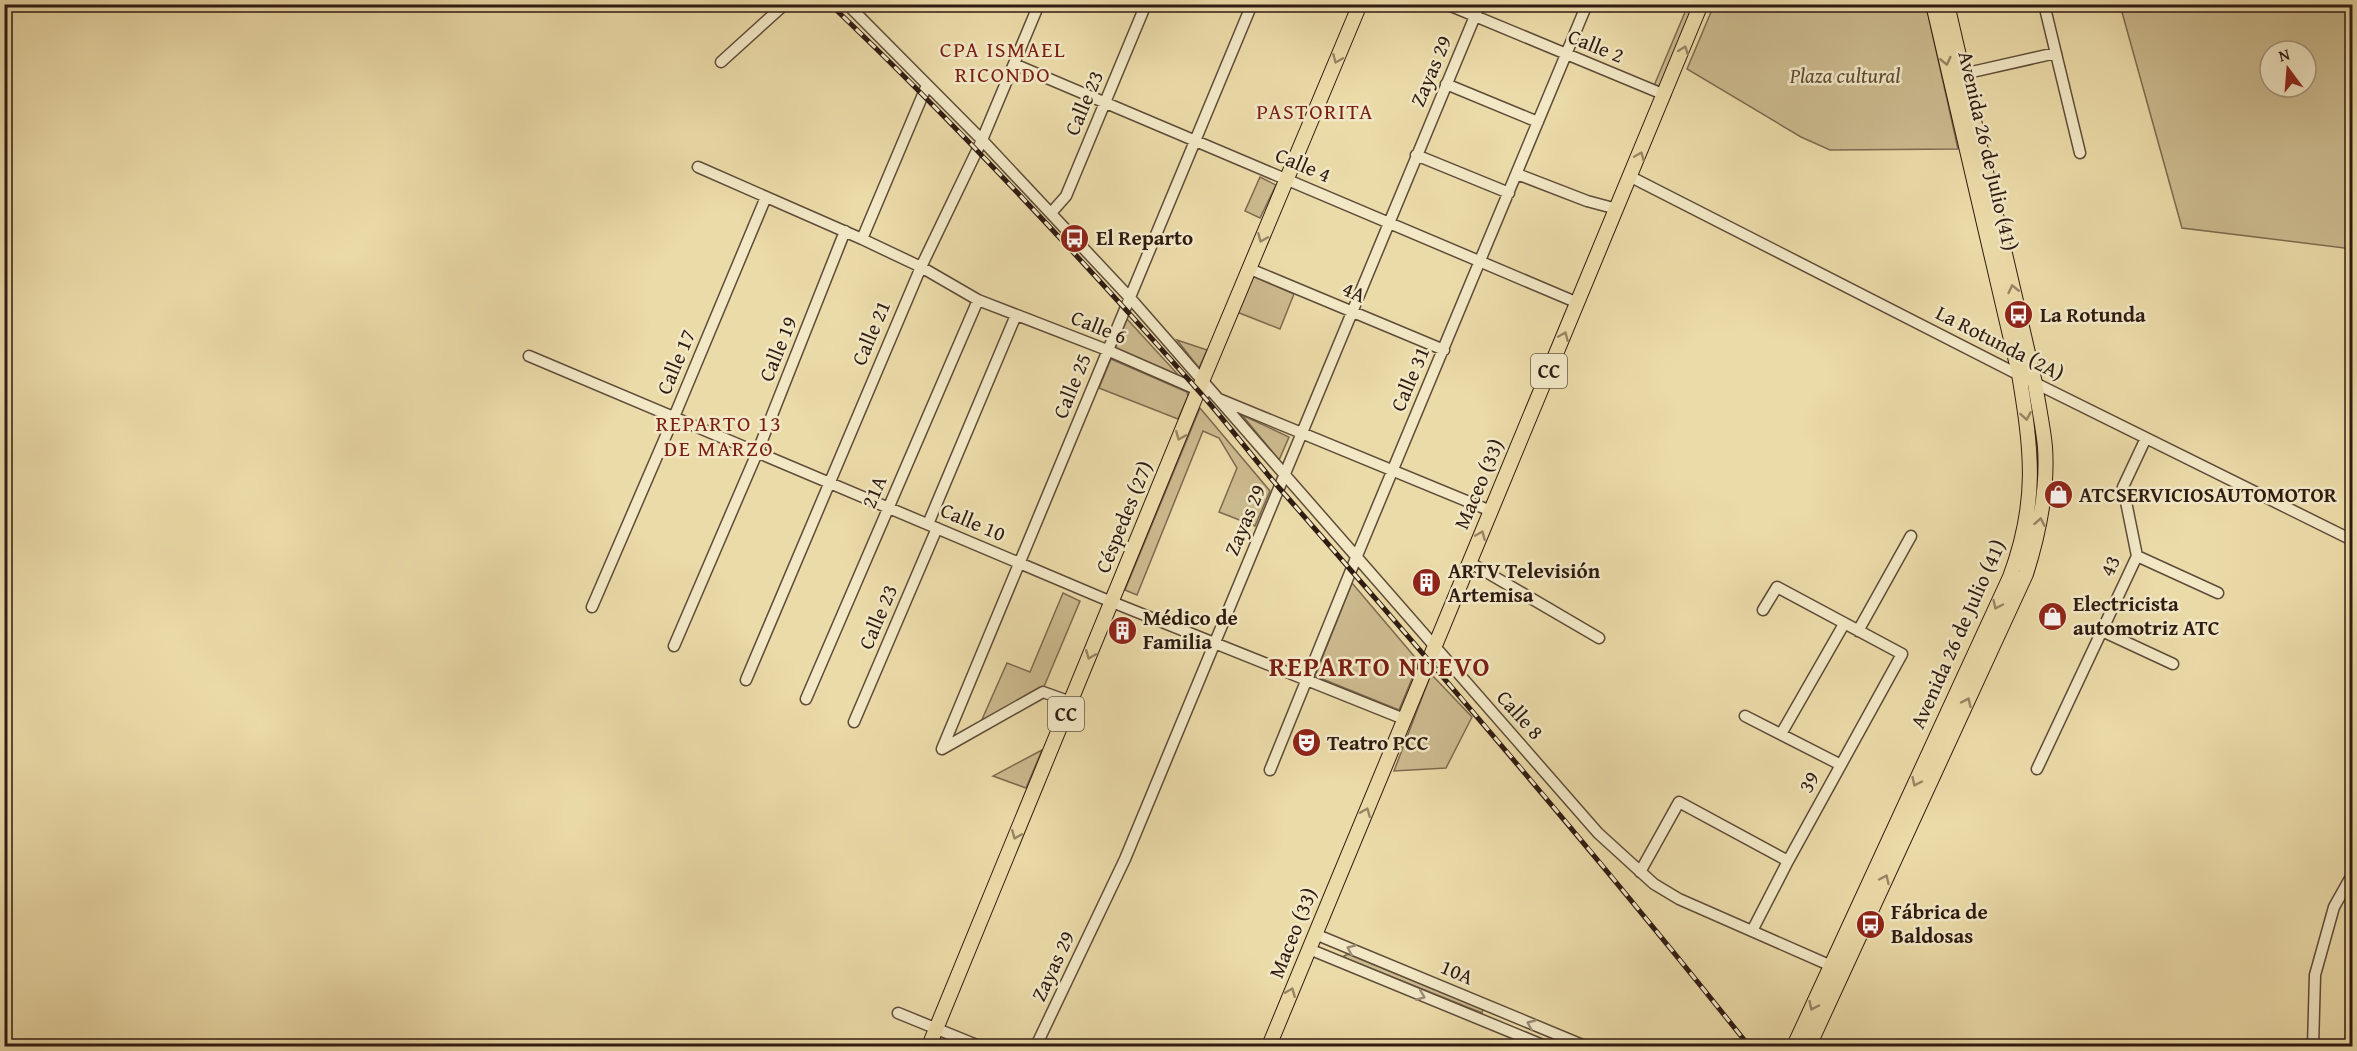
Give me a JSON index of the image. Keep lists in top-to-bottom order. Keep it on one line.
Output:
{"streets":{"main road":["Avenida 26 de Julio (41)","CC","Maceo (33)","Céspedes (27)"],"street":["Calle 2","Zayas 29","Calle 23","Calle 4","4A","Calle 6","Calle 21","La Rotunda (2A)","Calle 19","Calle 17","Calle 31","Calle 25","21A","Calle 10","43","Calle 8","39","10A"]},"crossings":[["Calle 2","Zayas 29"],["Calle 2","Calle 31"],["Calle 2","Maceo (33)"],["Zayas 29","Calle 4"],["Zayas 29","4A"],["Zayas 29","Calle 10"],["Zayas 29","Calle 8"],["Calle 23","Calle 4"],["Calle 23","Calle 6"],["Calle 23","Calle 10"],["Calle 23","Calle 8"],["Avenida 26 de Julio (41)","La Rotunda (2A)"],["Avenida 26 de Julio (41)","Calle 8"],["Calle 4","Calle 21"],["Calle 4","Calle 31"],["Calle 4","Calle 25"],["Calle 4","Maceo (33)"],["Calle 4","Céspedes (27)"],["4A","Calle 31"],["4A","Céspedes (27)"],["Calle 6","Calle 21"],["Calle 6","Calle 19"],["Calle 6","Calle 17"],["Calle 6","Calle 25"],["Calle 6","21A"],["Calle 6","Céspedes (27)"],["Calle 6","Calle 8"],["Calle 21","Calle 10"],["Calle 21","Calle 8"],["La Rotunda (2A)","Maceo (33)"],["La Rotunda (2A)","43"],["Calle 19","Calle 10"],["Calle 17","Calle 10"],["Calle 31","Calle 10"],["Calle 31","Calle 8"],["Calle 25","Céspedes (27)"],["Calle 25","Calle 10"],["Calle 25","Calle 8"],["Maceo (33)","Calle 10"],["Maceo (33)","Calle 8"],["Maceo (33)","10A"],["21A","Calle 10"],["Céspedes (27)","Calle 10"],["Céspedes (27)","Calle 8"],["Calle 8","39"]],"one_way":["Maceo (33)","Céspedes (27)"],"districts":["CPA ISMAEL RICONDO","PASTORITA","REPARTO 13 DE MARZO","REPARTO NUEVO"],"parks":["Plaza cultural"],"places":{"bus stop":["El Reparto","La Rotunda","Fábrica de Baldosas"],"shop":["ATCSERVICIOSAUTOMOTOR","Electricista automotriz ATC"],"building":["ARTV Televisión Artemisa","Médico de Familia"],"theatre":["Teatro PCC"]},"north":"top"}
